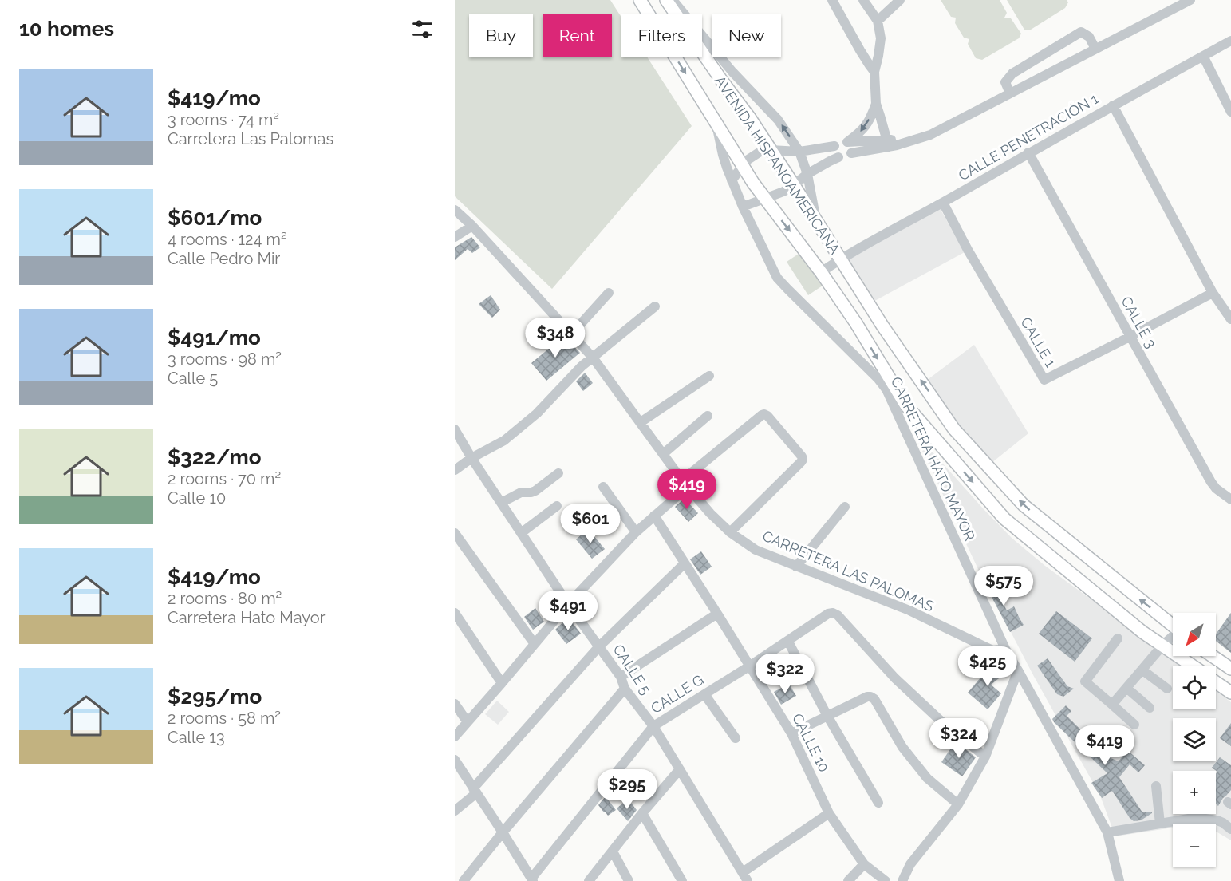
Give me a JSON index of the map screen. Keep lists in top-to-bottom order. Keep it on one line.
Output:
{"streets":{"main road":["AVENIDA HISPANOAMERICANA"],"street":["CALLE PENETRACIÓN 1","CALLE 3","CALLE 1","CARRETERA HATO MAYOR","CARRETERA LAS PALOMAS","CALLE 5","CALLE G","CALLE 10"]},"crossings":[["CALLE PENETRACIÓN 1","AVENIDA HISPANOAMERICANA"],["CALLE PENETRACIÓN 1","CALLE 3"],["CALLE PENETRACIÓN 1","CALLE 1"],["AVENIDA HISPANOAMERICANA","CARRETERA HATO MAYOR"],["CALLE 3","CALLE 1"],["CARRETERA HATO MAYOR","CARRETERA LAS PALOMAS"],["CALLE 5","CALLE G"],["CALLE G","CALLE 10"]],"north":"bottom left","page":{"heading":"10 homes","chip":["Buy","Rent","Filters","New"],"list":[{"name":"$419/mo","note":"3 rooms · 74 m² · Carretera Las Palomas"},{"name":"$601/mo","note":"4 rooms · 124 m² · Calle Pedro Mir"},{"name":"$491/mo","note":"3 rooms · 98 m² · Calle 5"},{"name":"$322/mo","note":"2 rooms · 70 m² · Calle 10"},{"name":"$419/mo","note":"2 rooms · 80 m² · Carretera Hato Mayor"},{"name":"$295/mo","note":"2 rooms · 58 m² · Calle 13"}],"price":["$348","$419","$601","$575","$491","$425","$322","$324","$419","$295"],"map_buttons":["+","−"]}}
